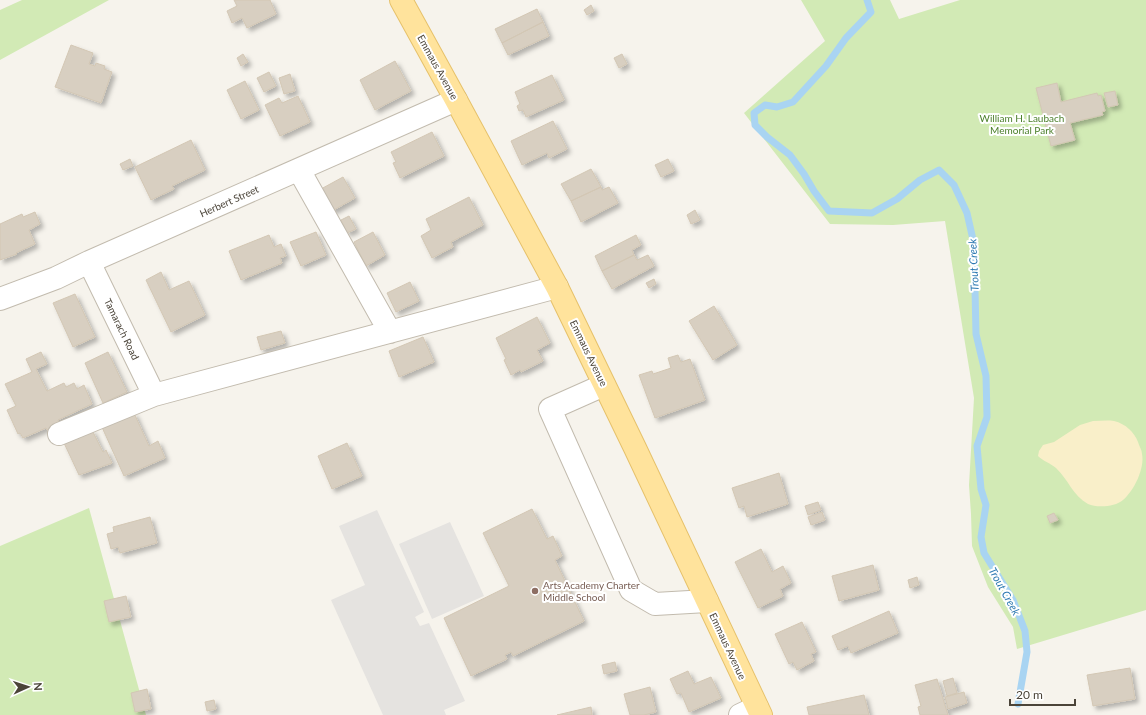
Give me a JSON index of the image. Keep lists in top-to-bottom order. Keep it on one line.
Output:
{"streets":{"main road":["Emmaus Avenue"],"street":["Herbert Street","Tamarach Road"]},"crossings":[["Emmaus Avenue","Herbert Street"],["Herbert Street","Tamarach Road"]],"water":["Trout Creek"],"parks":["William H. Laubach Memorial Park"],"places":["Arts Academy Charter Middle School"],"scale_bar":"20 m","north":"right"}
